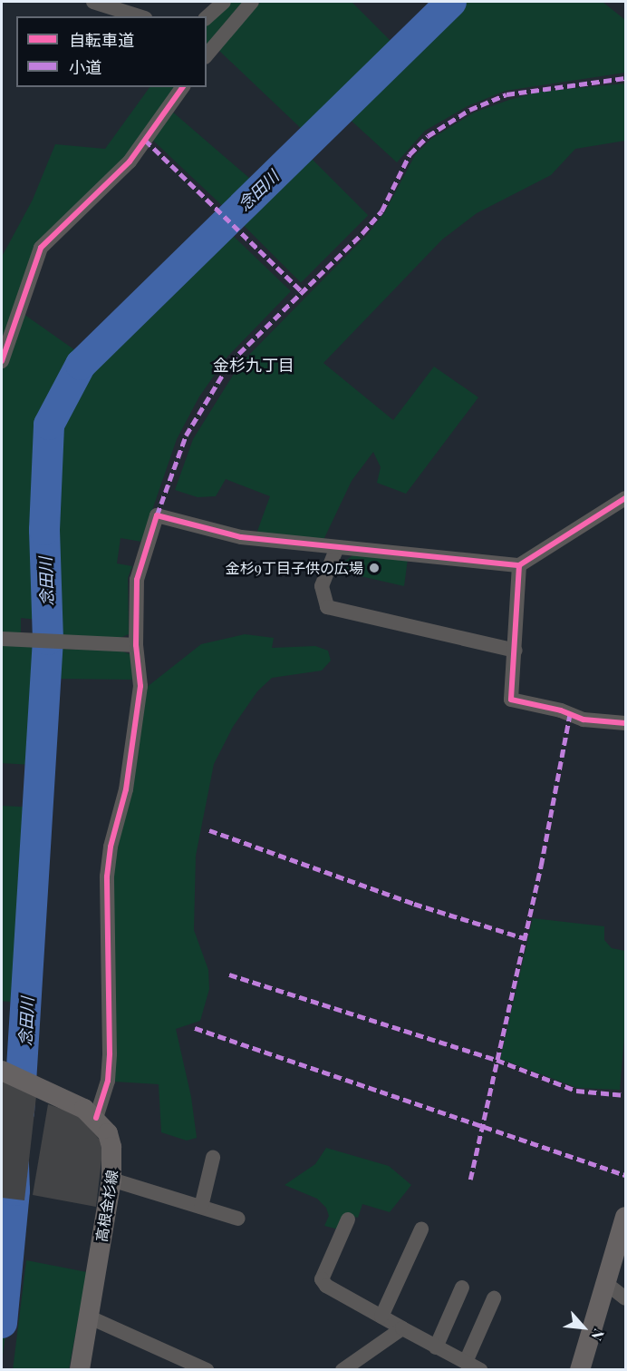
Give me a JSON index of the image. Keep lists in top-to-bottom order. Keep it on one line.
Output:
{"streets":{"street":["高根金杉線"]},"districts":["金杉九丁目"],"water":["念田川"],"places":["金杉9丁目子供の広場"],"legend":["自転車道","小道"],"north":"bottom right"}
